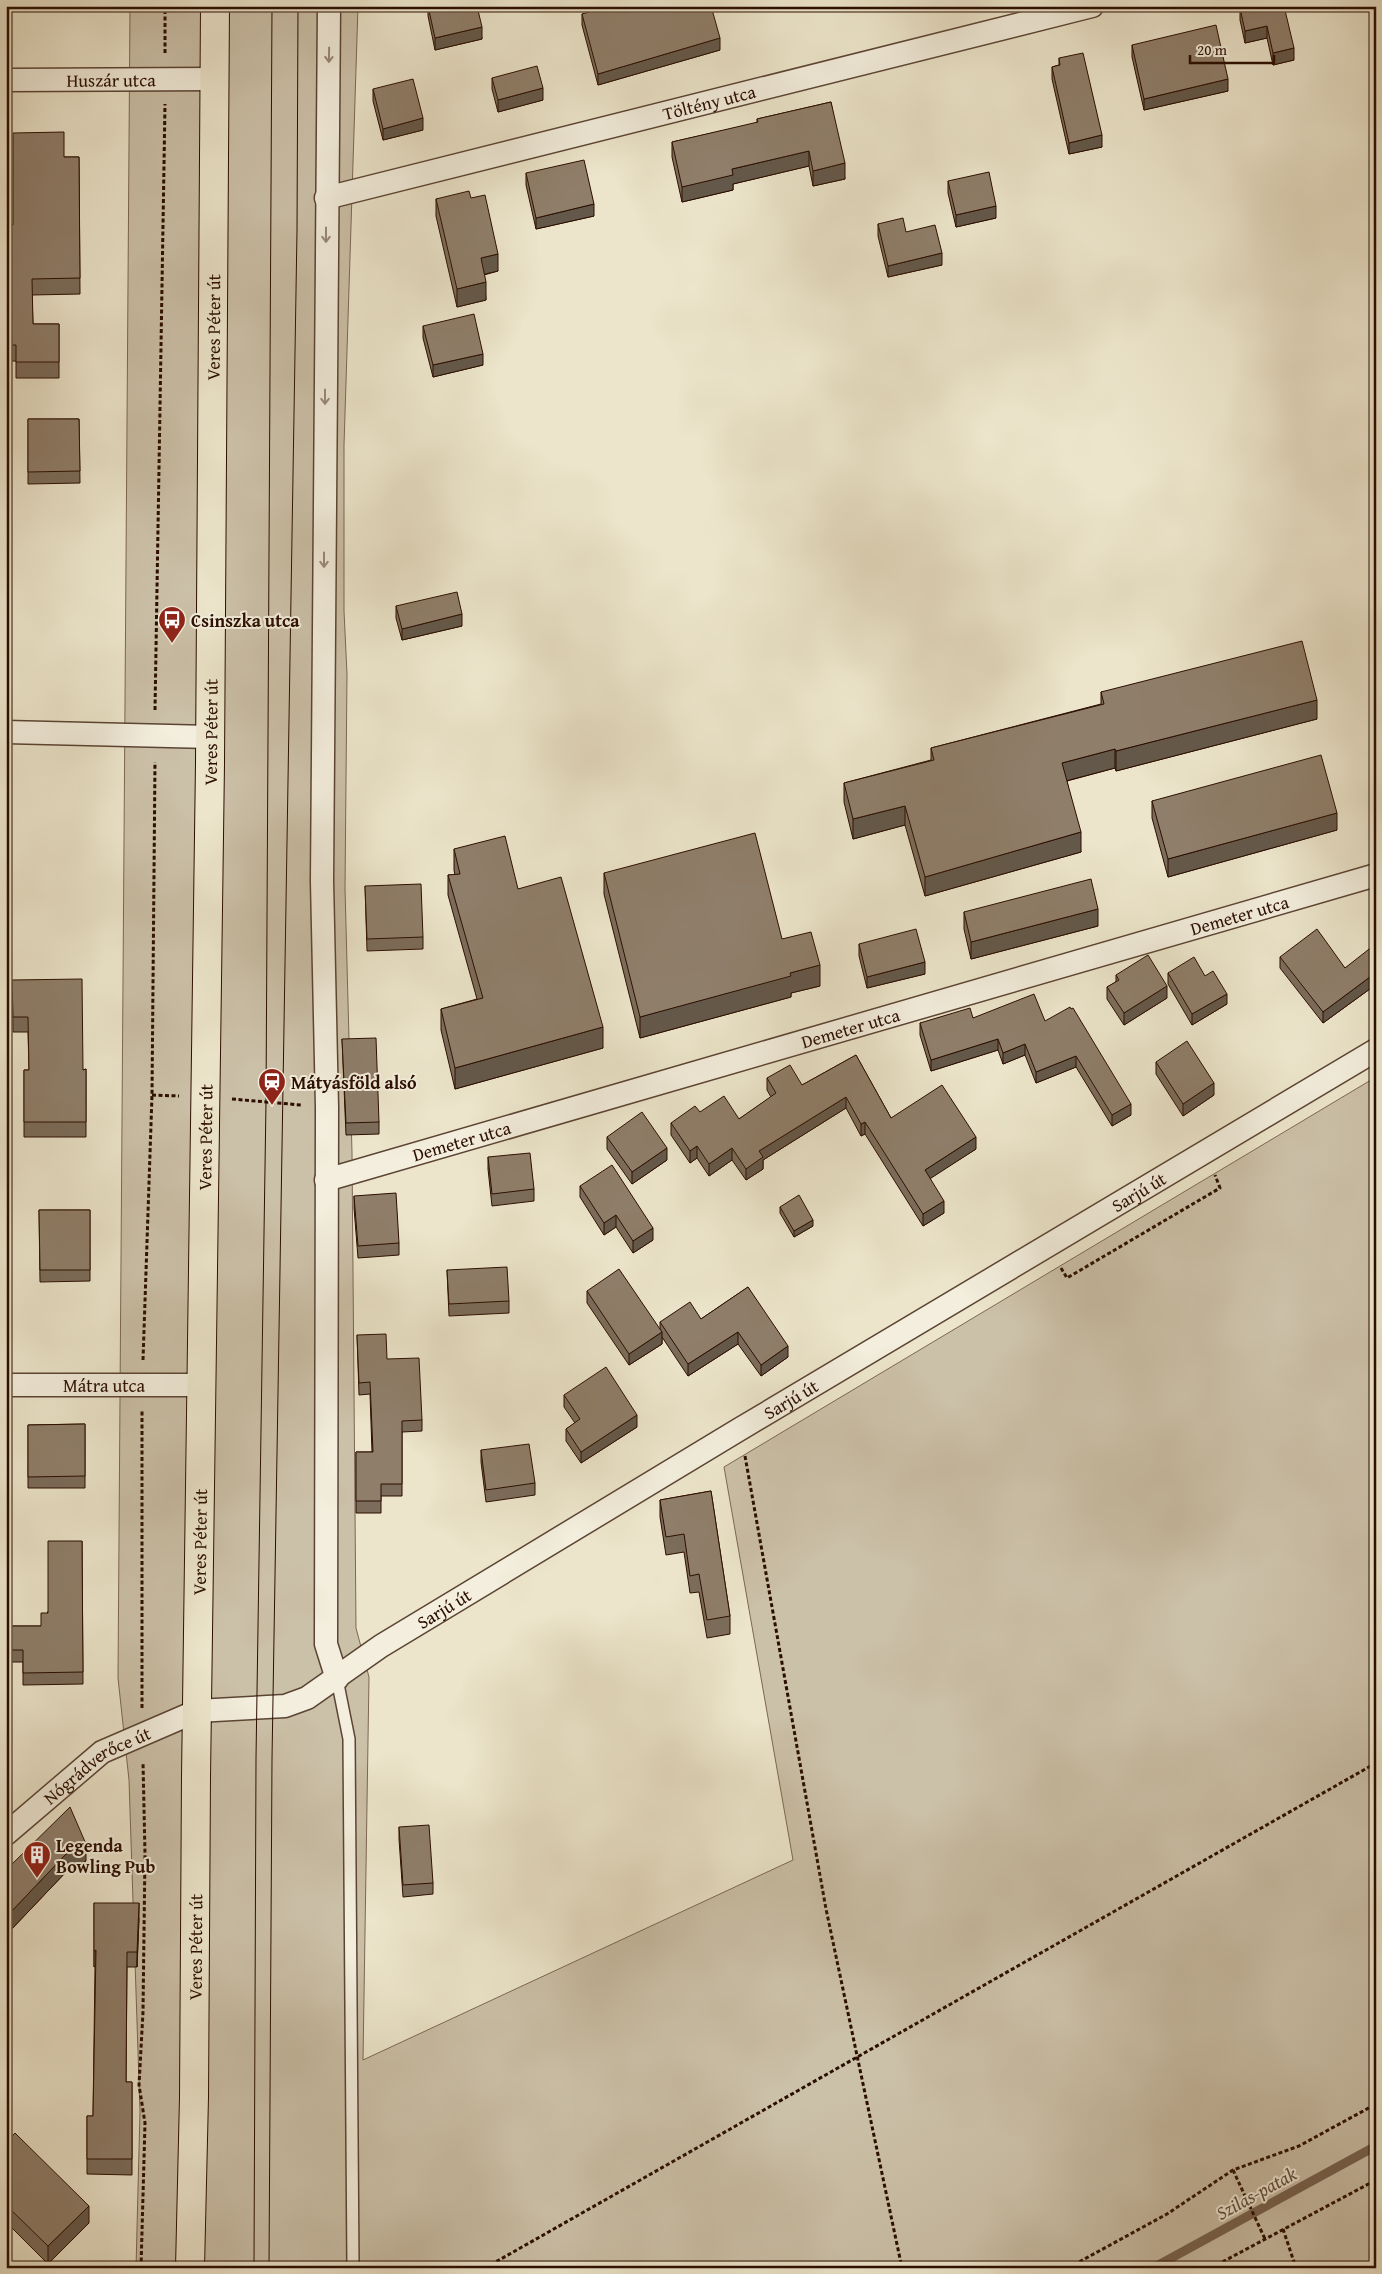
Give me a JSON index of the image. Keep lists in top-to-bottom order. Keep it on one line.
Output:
{"streets":{"main road":["Veres Péter út"],"street":["Huszár utca","Töltény utca","Demeter utca","Sarjú út","Mátra utca","Nógrádverőce út"]},"crossings":[["Huszár utca","Veres Péter út"],["Veres Péter út","Sarjú út"],["Veres Péter út","Mátra utca"],["Veres Péter út","Nógrádverőce út"],["Sarjú út","Nógrádverőce út"]],"water":["Szilas-patak"],"places":{"bus stop":["Csinszka utca"],"station":["Mátyásföld alsó"],"building":["Legenda Bowling Pub"]},"scale_bar":"20 m"}
